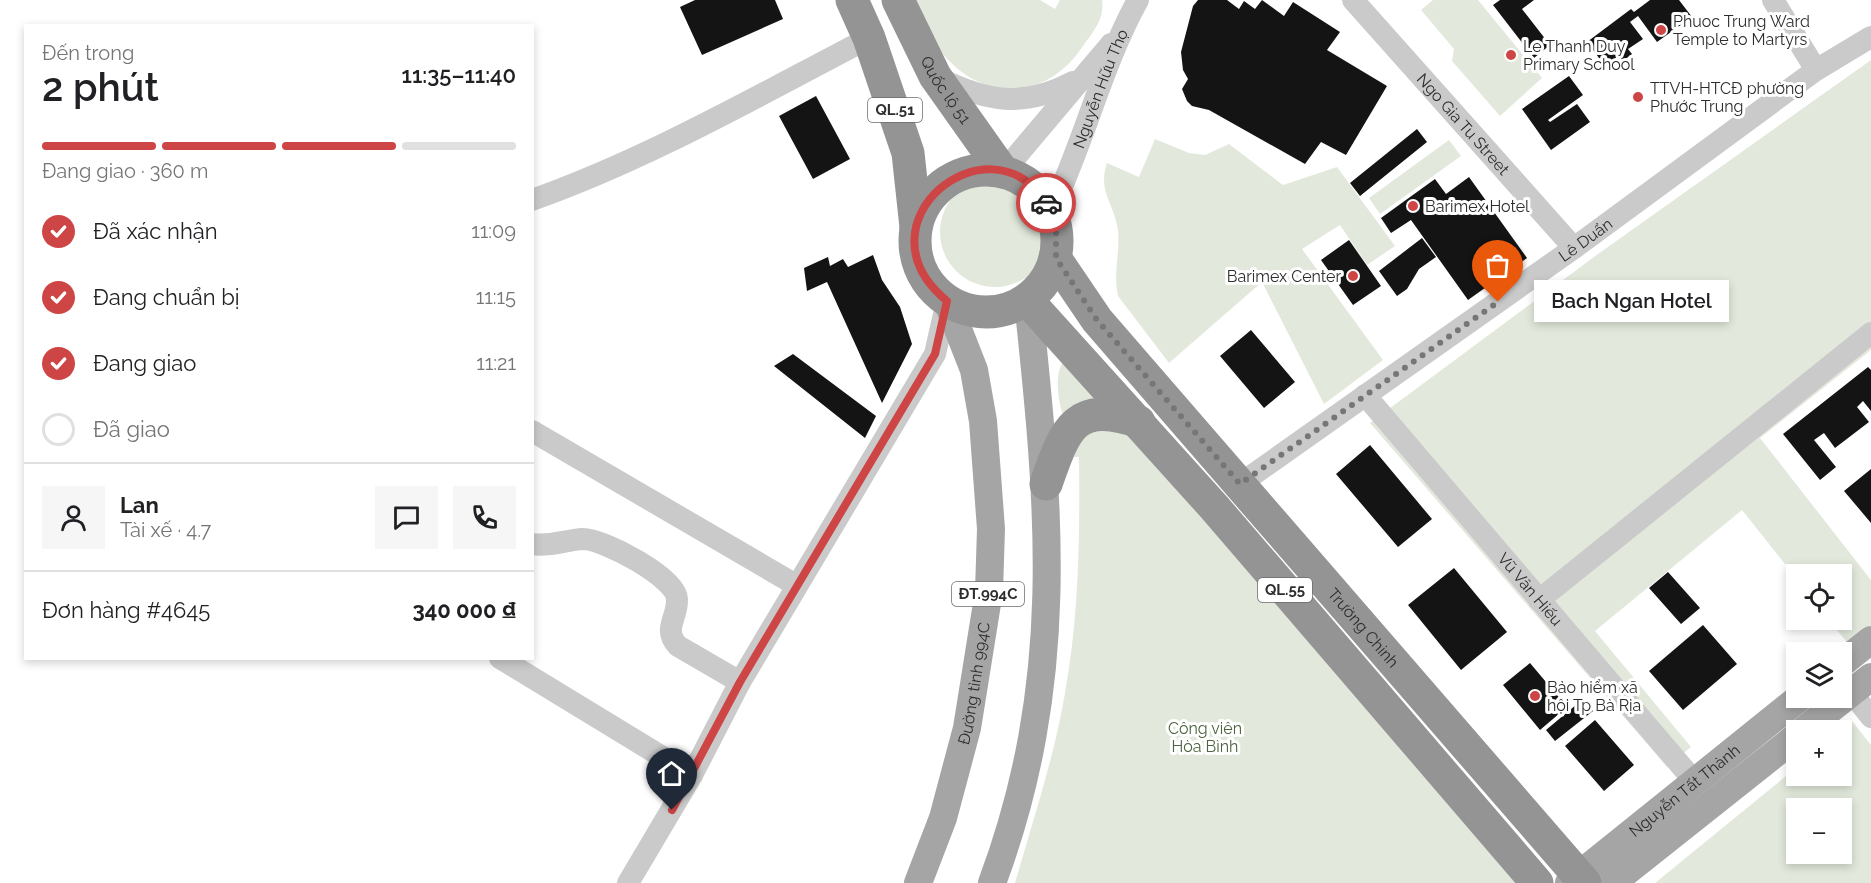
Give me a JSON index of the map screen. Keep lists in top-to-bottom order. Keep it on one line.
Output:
{"streets":{"highway":["Quốc lộ 51","QL.51","QL.55","Trường Chinh"],"main road":["ĐT.994C","Đường tỉnh 994C","Nguyễn Tất Thành"],"street":["Nguyễn Hữu Thọ","Ngo Gia Tu Street","Lê Duẩn","Vũ Văn Hiếu"]},"crossings":[["Quốc lộ 51","Nguyễn Hữu Thọ"],["Quốc lộ 51","QL.51"],["Quốc lộ 51","QL.55"],["Quốc lộ 51","ĐT.994C"],["Quốc lộ 51","Trường Chinh"],["Quốc lộ 51","Đường tỉnh 994C"],["Nguyễn Hữu Thọ","QL.51"],["Nguyễn Hữu Thọ","QL.55"],["Nguyễn Hữu Thọ","ĐT.994C"],["Nguyễn Hữu Thọ","Trường Chinh"],["Nguyễn Hữu Thọ","Đường tỉnh 994C"],["QL.51","QL.55"],["QL.51","ĐT.994C"],["QL.51","Trường Chinh"],["QL.51","Đường tỉnh 994C"],["Ngo Gia Tu Street","Lê Duẩn"],["Lê Duẩn","Vũ Văn Hiếu"],["Lê Duẩn","Trường Chinh"],["Vũ Văn Hiếu","Nguyễn Tất Thành"],["QL.55","ĐT.994C"],["QL.55","Trường Chinh"],["QL.55","Đường tỉnh 994C"],["ĐT.994C","Trường Chinh"],["ĐT.994C","Đường tỉnh 994C"],["Trường Chinh","Đường tỉnh 994C"],["Trường Chinh","Nguyễn Tất Thành"]],"parks":["Công viên Hòa Bình"],"places":["Phuoc Trung Ward Temple to Martyrs","Le Thanh Duy Primary School","TTVH-HTCĐ phường Phước Trung","Barimex Hotel","Barimex Center","Bach Ngan Hotel","Bảo hiểm xã hội Tp Bà Rịa"],"page":{"heading":["2 phút","Đến trong","11:35–11:40"],"panel":["Lan","Tài xế · 4.7","Đơn hàng #4645","340 000 ₫"],"bar":"Đang giao · 360 m","list":[["Đã xác nhận","11:09"],["Đang chuẩn bị","11:15"],["Đang giao","11:21"],"Đã giao"],"bubble":"Bach Ngan Hotel","map_buttons":["+","−"]}}
